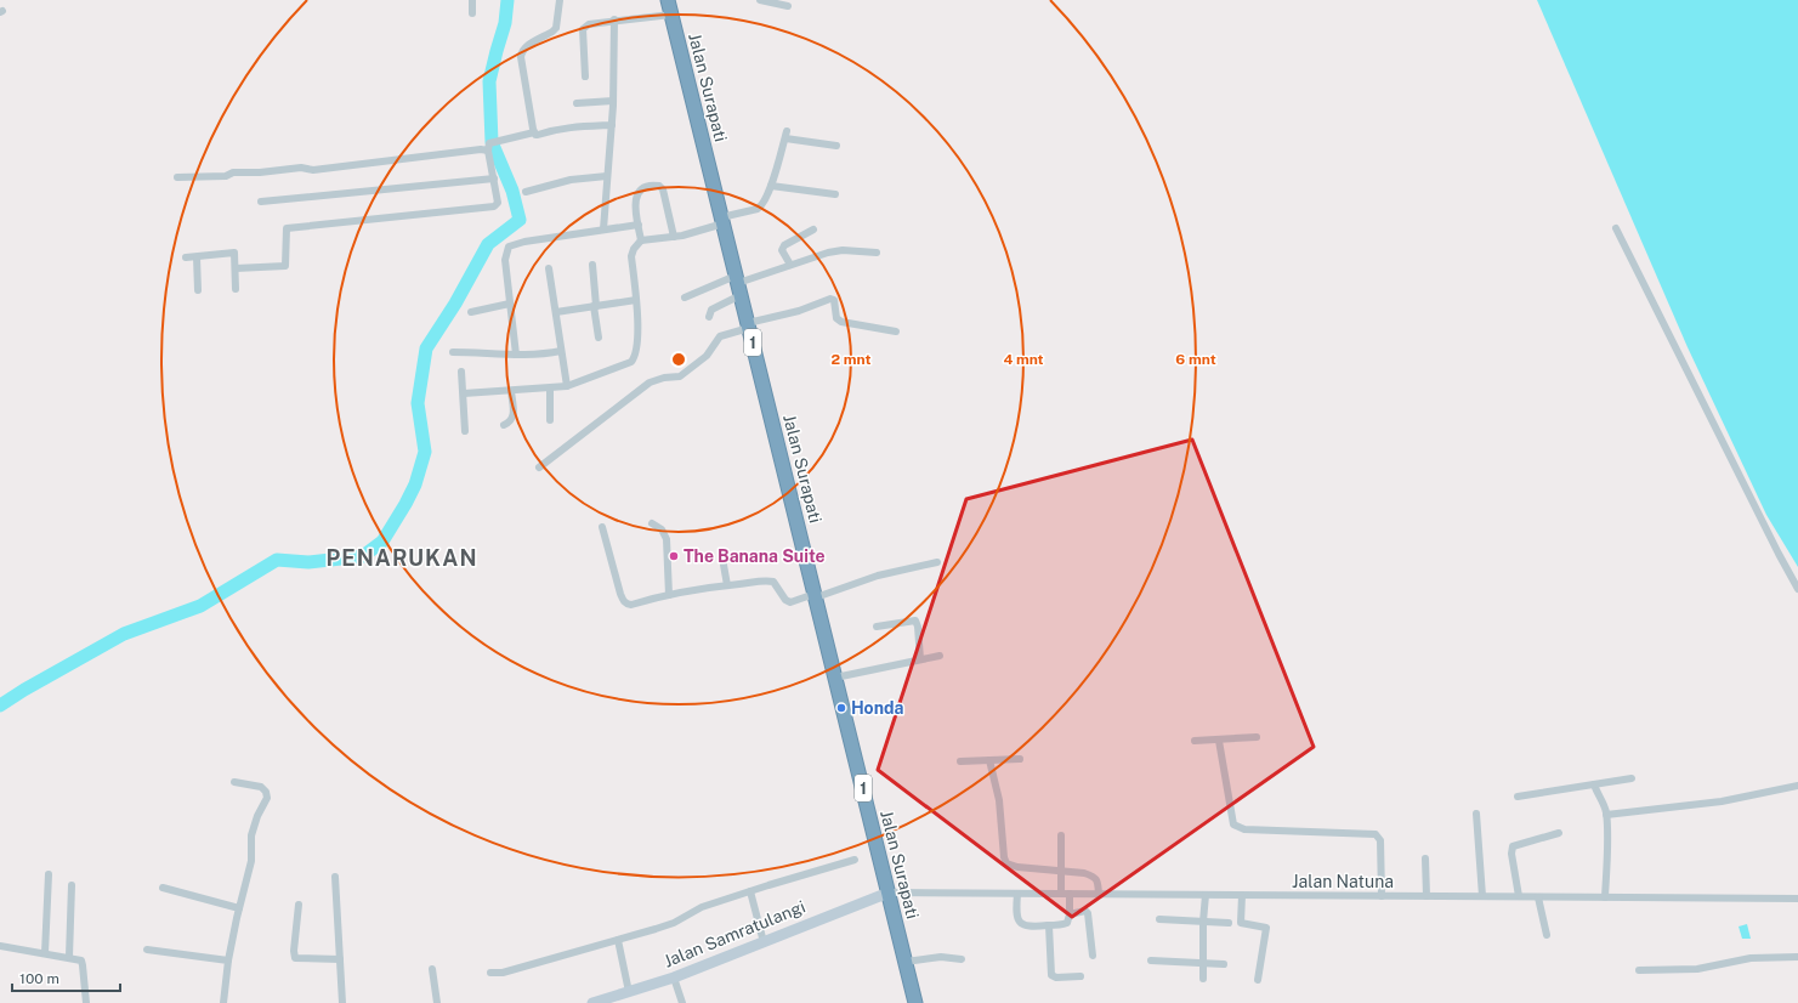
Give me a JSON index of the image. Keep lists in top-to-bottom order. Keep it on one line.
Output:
{"streets":{"highway":["Jalan Surapati","1"],"main road":["Jalan Samratulangi"],"street":["Jalan Natuna"]},"crossings":[["Jalan Surapati","Jalan Natuna"],["Jalan Surapati","Jalan Samratulangi"],["Jalan Natuna","Jalan Samratulangi"]],"districts":["PENARUKAN"],"places":["The Banana Suite","Honda"],"scale_bar":"100 m","rings":["2 mnt","4 mnt","6 mnt"]}
